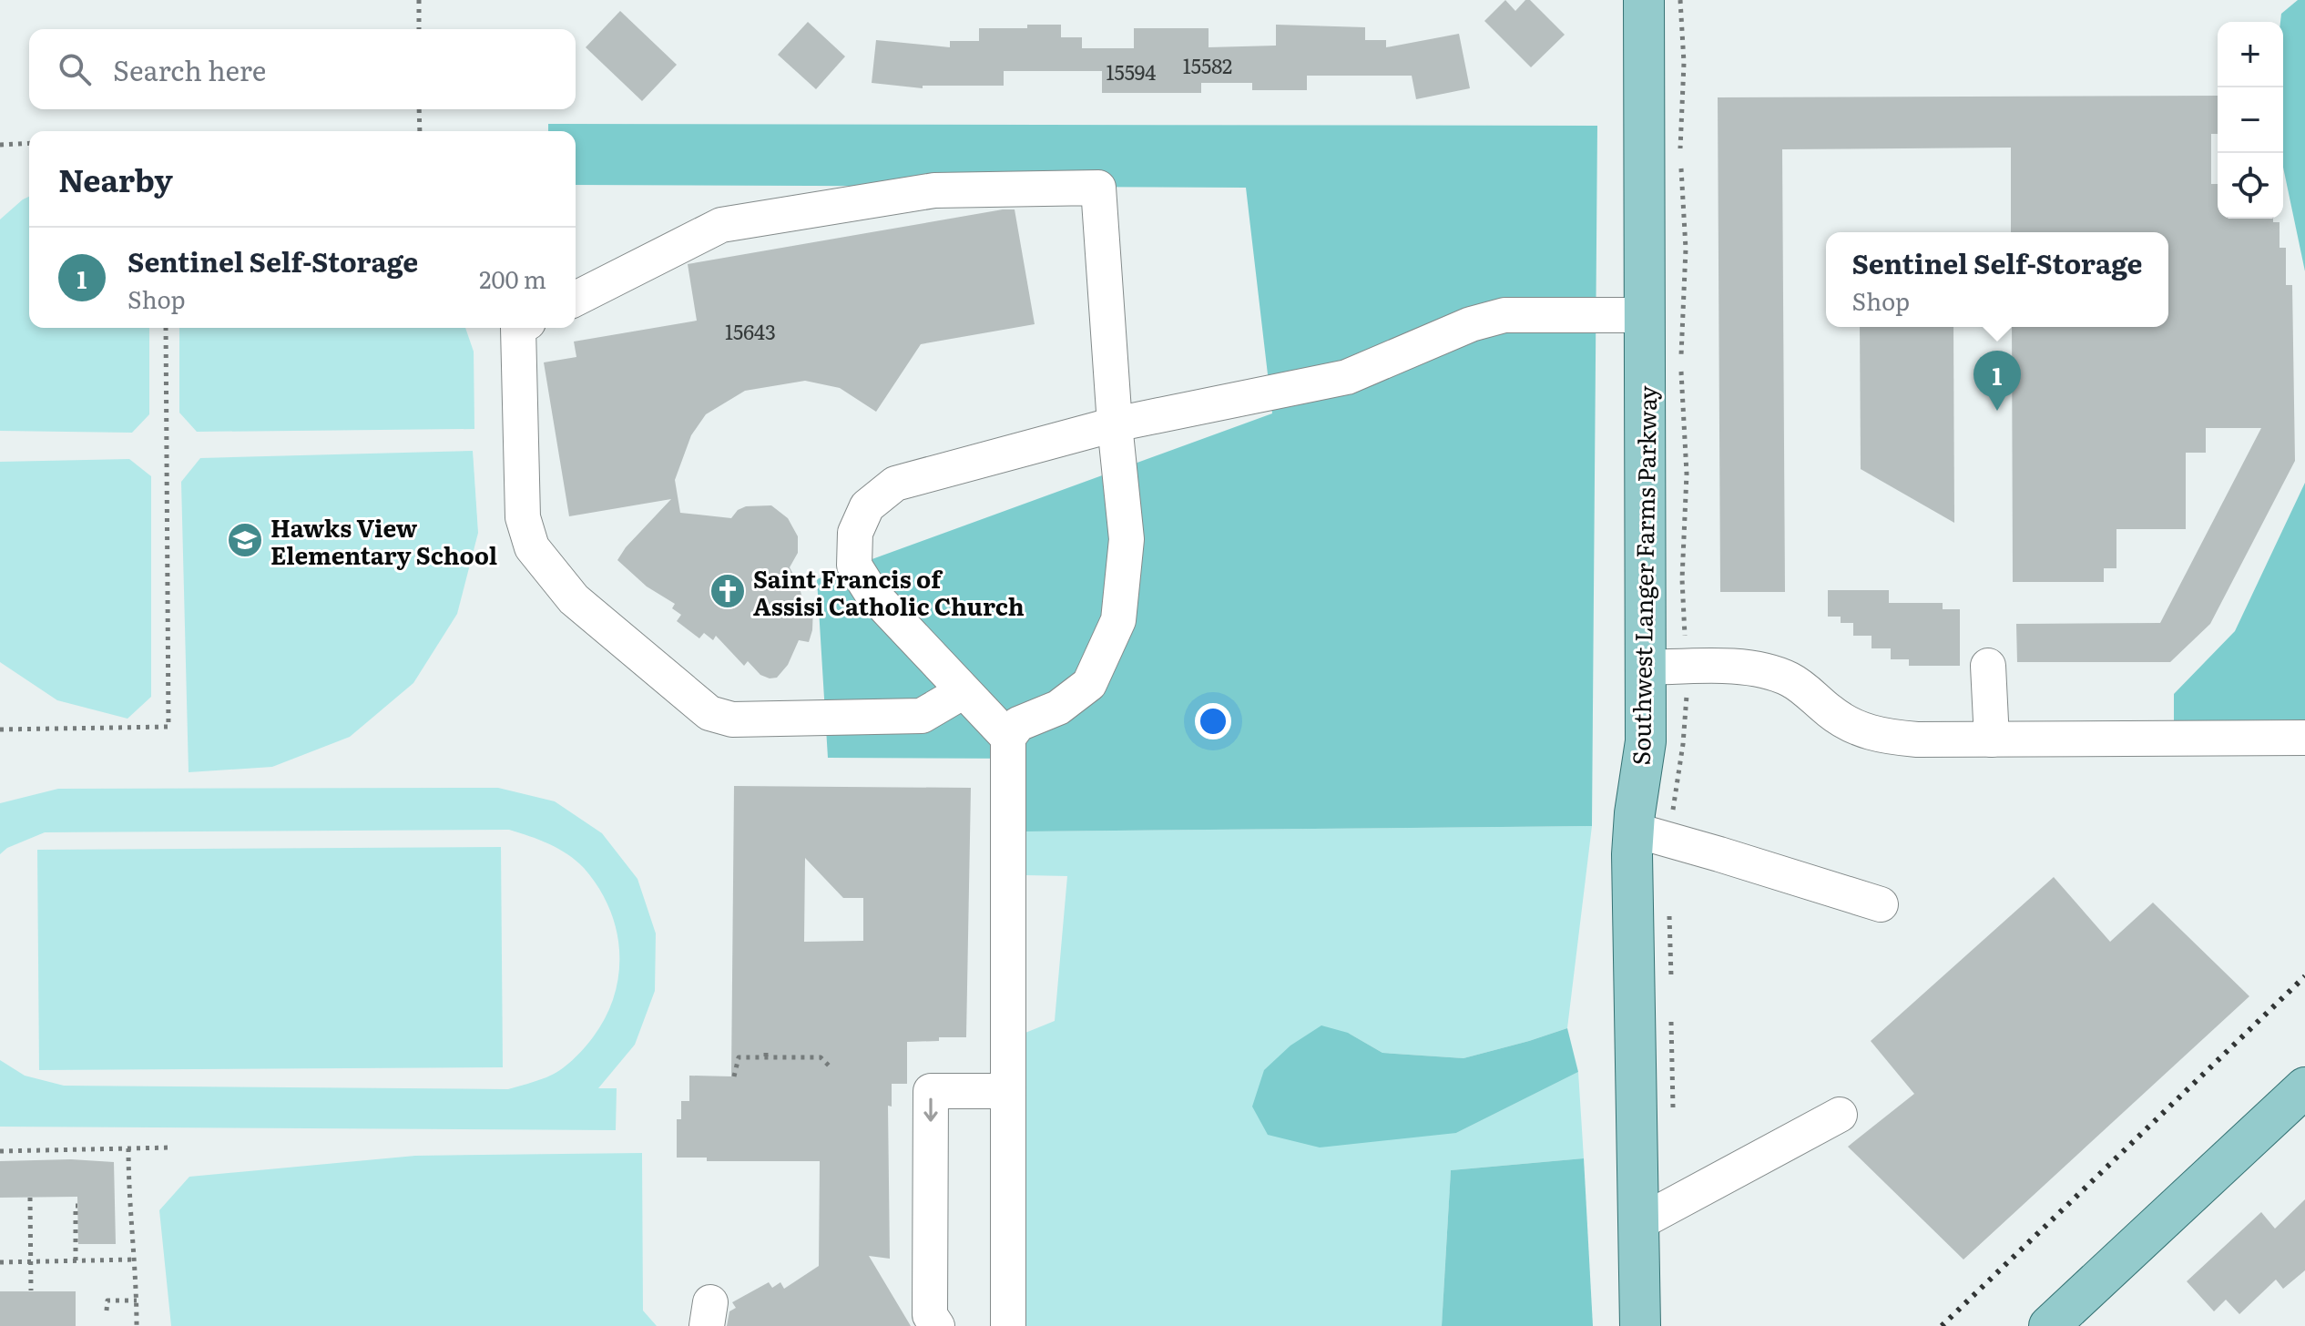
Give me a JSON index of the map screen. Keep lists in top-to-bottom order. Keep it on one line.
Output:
{"streets":{"main road":["Southwest Langer Farms Parkway"]},"places":{"school or university":["Hawks View Elementary School"],"church":["Saint Francis of Assisi Catholic Church"]},"house_numbers":["15582","15594","15643"],"page":{"map_buttons":["+","−"],"search":"Search here","heading":"Nearby","list":[{"mark":"1","name":"Sentinel Self-Storage","note":"Shop","value":"200 m"}],"popup":["Sentinel Self-Storage","Shop"],"pins":"1"}}
